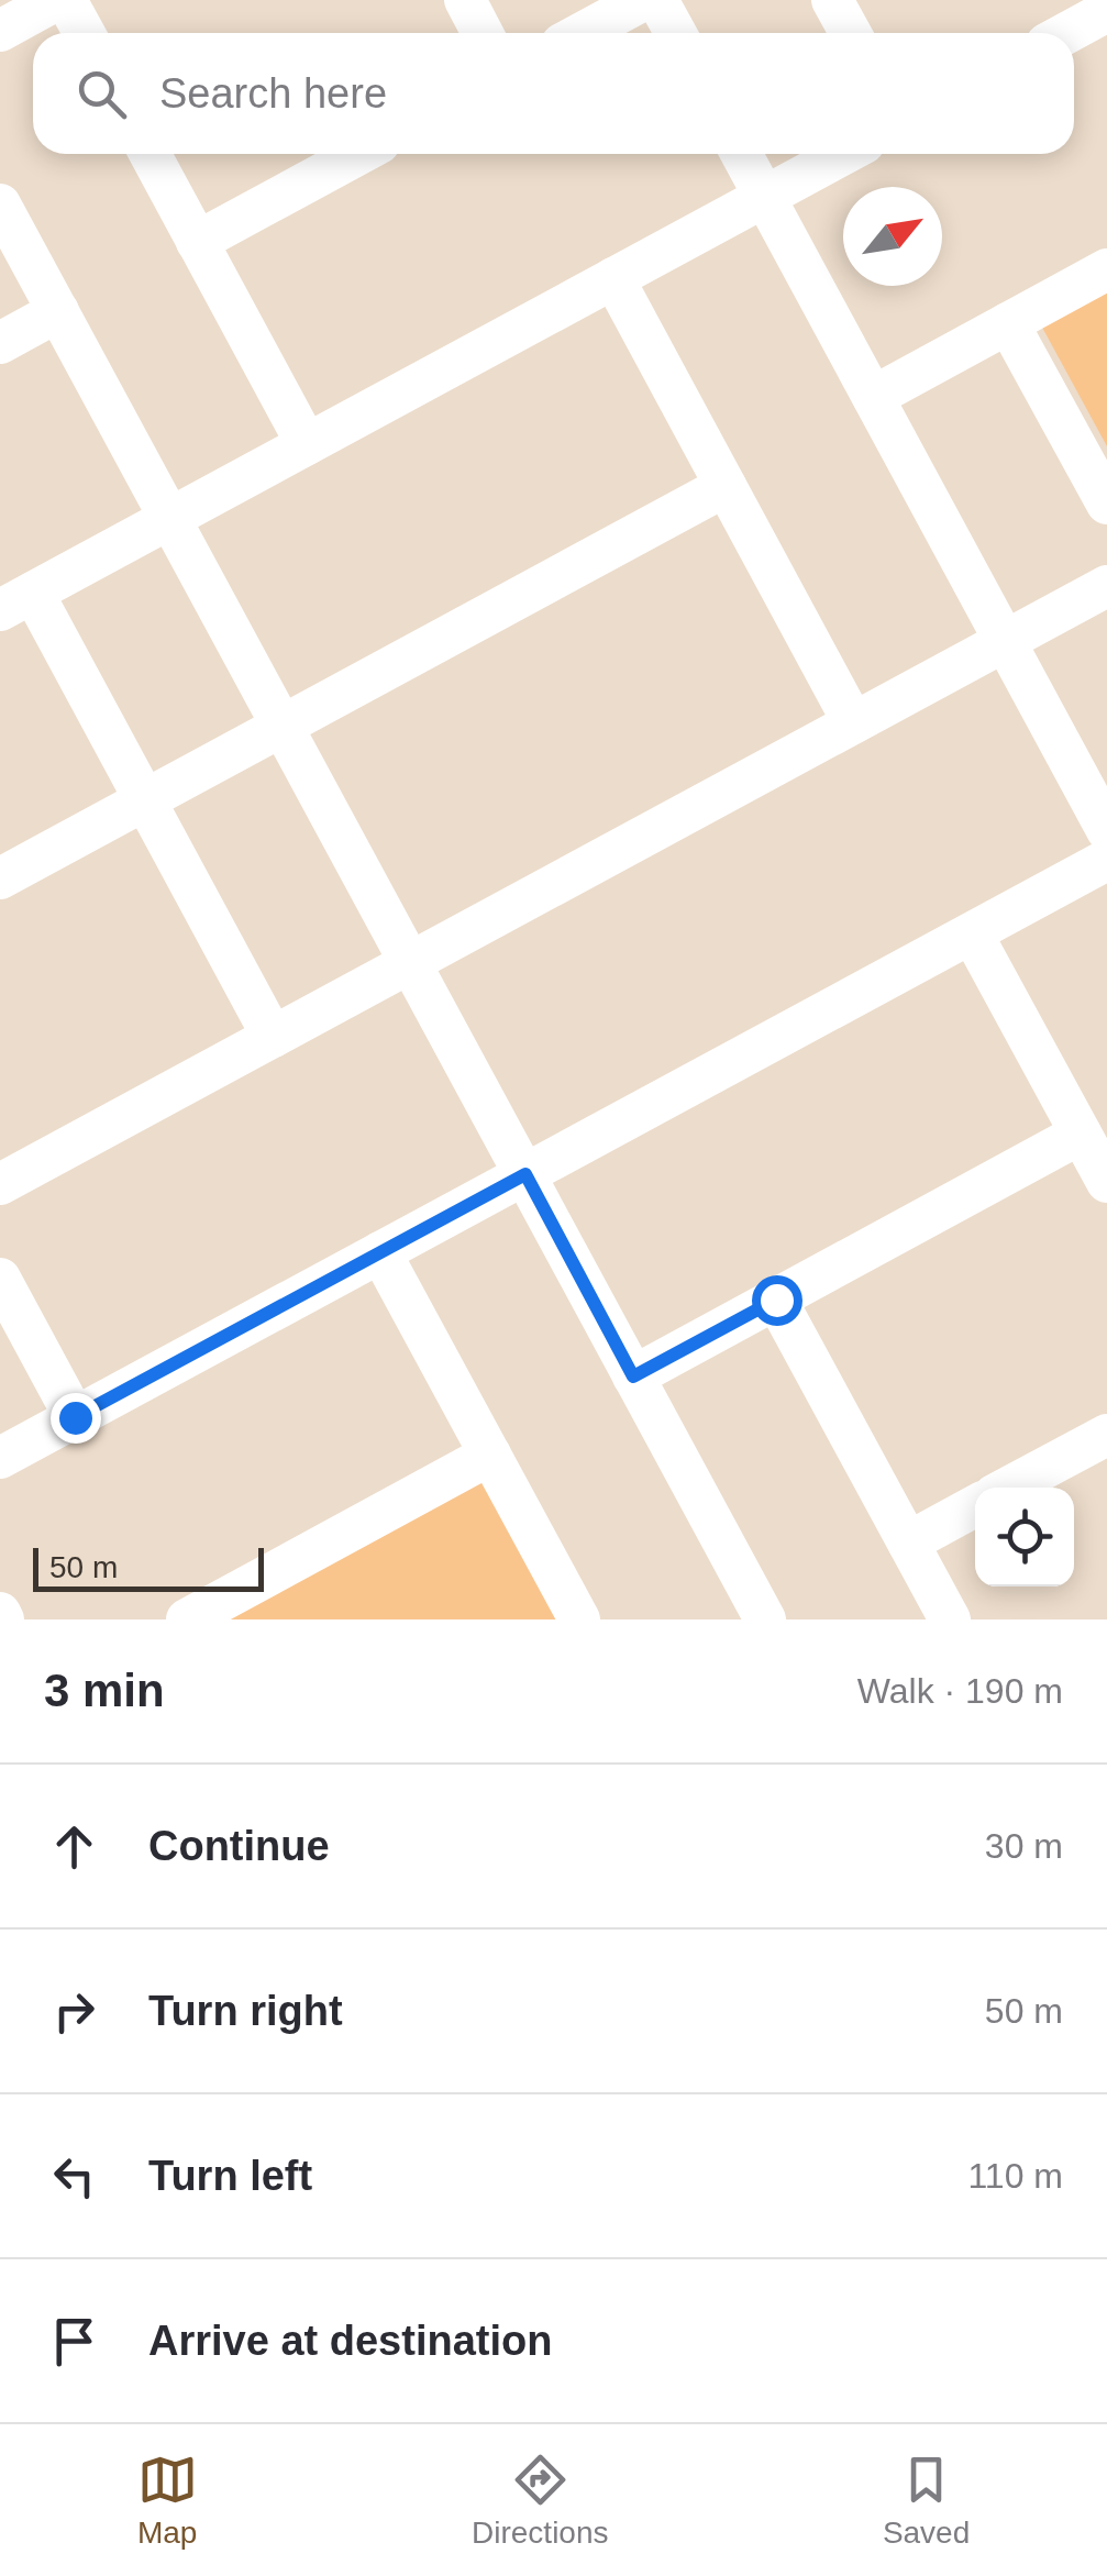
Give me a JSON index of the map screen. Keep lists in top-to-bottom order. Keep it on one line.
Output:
{"scale_bar":"50 m","north":"top right","page":{"search":"Search here","scale":"50 m","heading":["3 min","Walk · 190 m"],"list":[["Continue","30 m"],["Turn right","50 m"],["Turn left","110 m"],"Arrive at destination"],"nav":["Map","Directions","Saved"]}}
